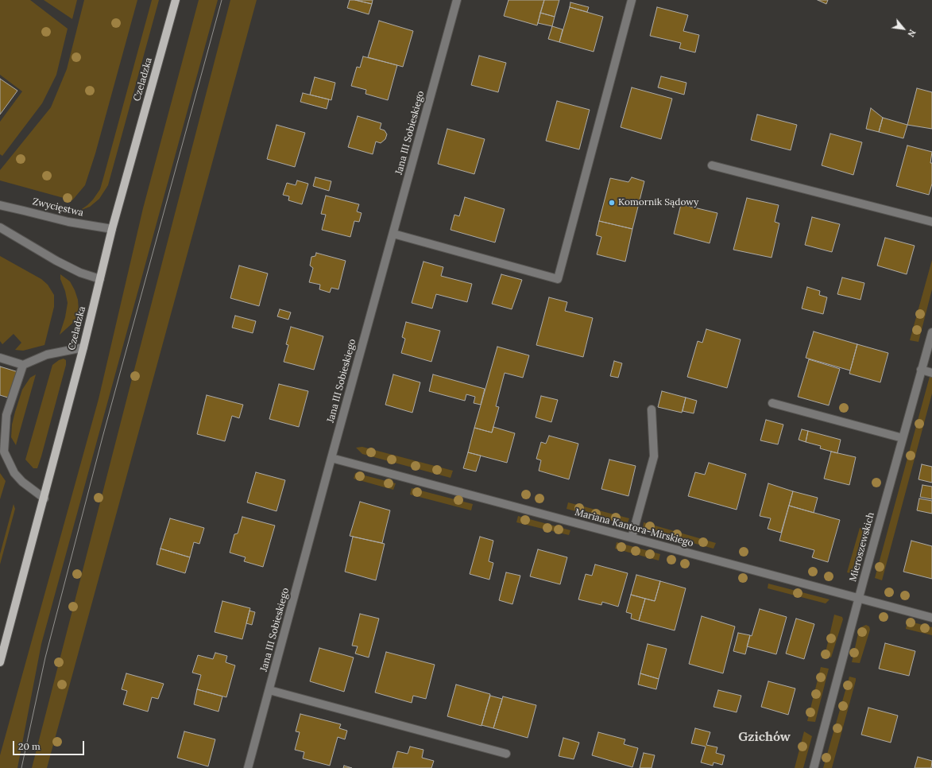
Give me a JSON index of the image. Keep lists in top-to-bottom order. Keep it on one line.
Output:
{"streets":{"main road":["Czeladzka"],"street":["Jana III Sobieskiego","Zwycięstwa","Mariana Kantora-Mirskiego","Mieroszewskich"]},"crossings":[["Czeladzka","Zwycięstwa"],["Jana III Sobieskiego","Mariana Kantora-Mirskiego"],["Mariana Kantora-Mirskiego","Mieroszewskich"]],"districts":["Gzichów"],"places":["Komornik Sądowy"],"scale_bar":"20 m","north":"bottom right"}
